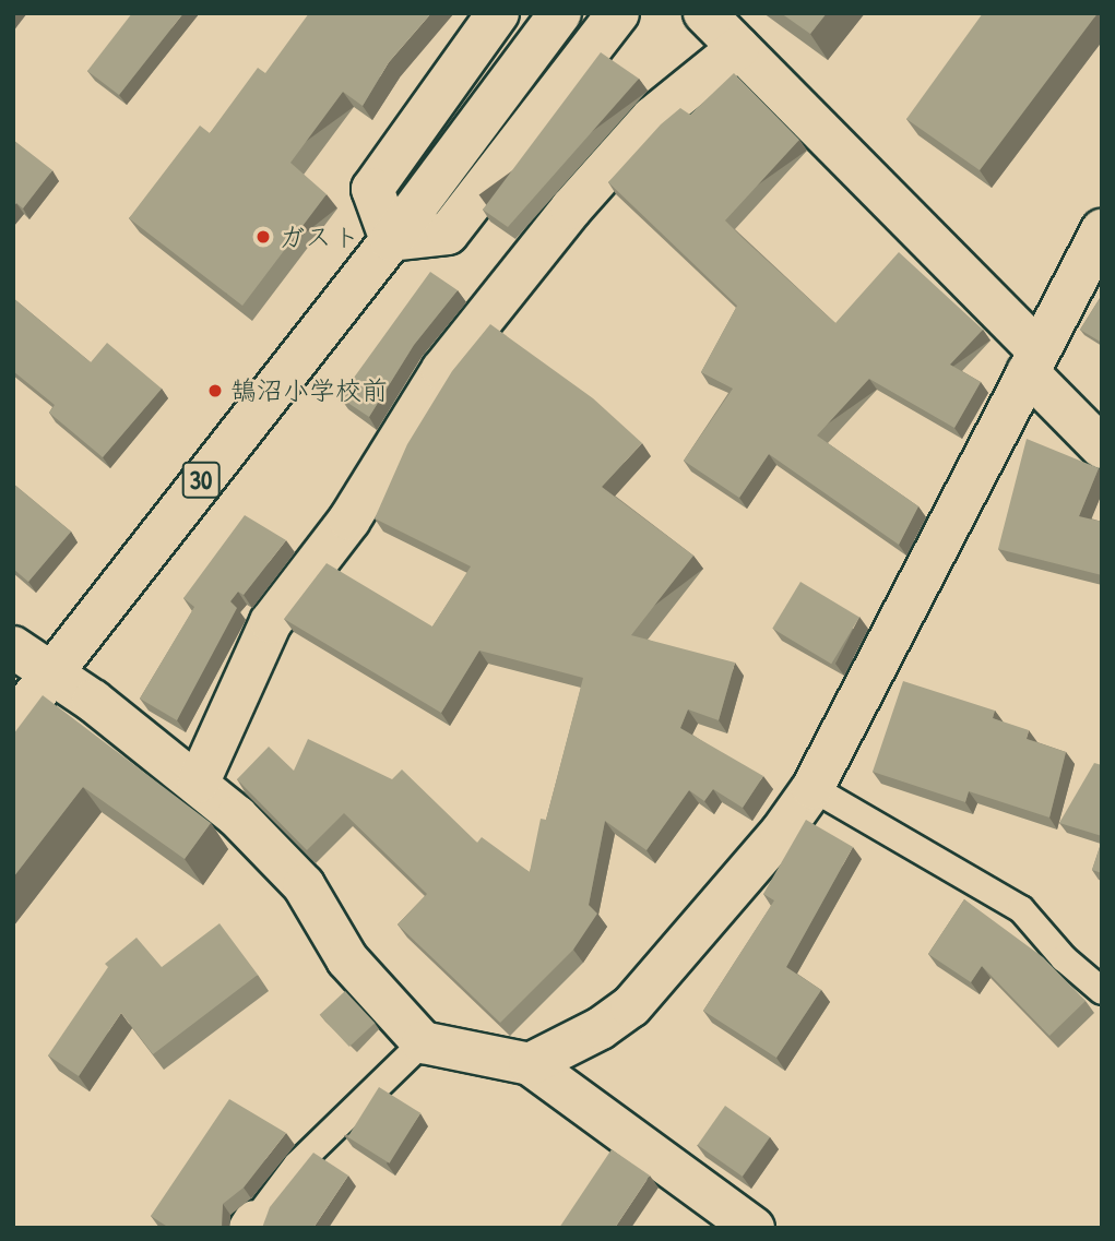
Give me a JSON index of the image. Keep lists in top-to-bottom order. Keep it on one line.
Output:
{"streets":{"street":["30"]},"places":["ガスト","鵠沼小学校前"]}
